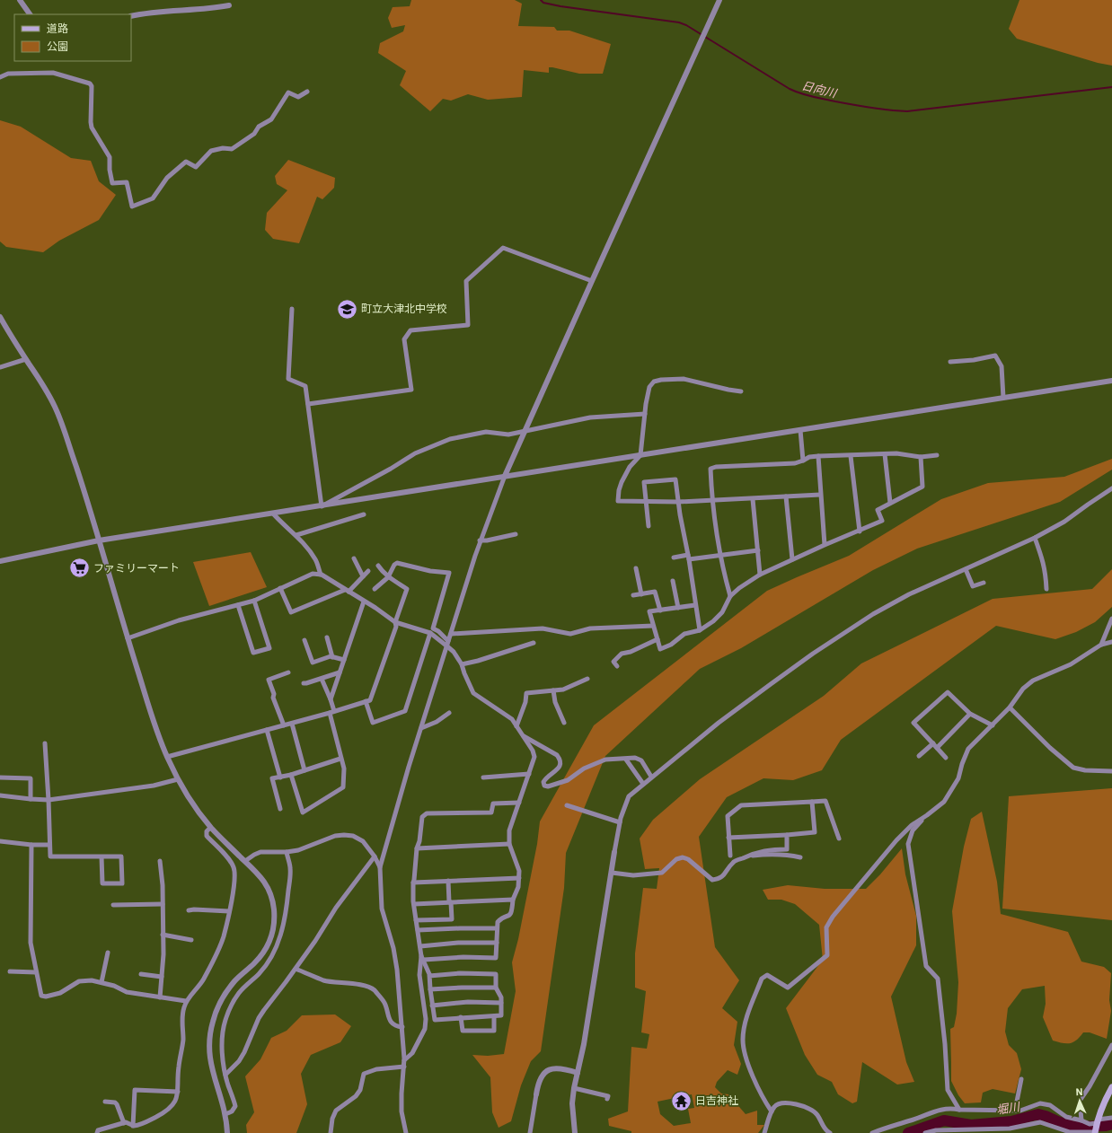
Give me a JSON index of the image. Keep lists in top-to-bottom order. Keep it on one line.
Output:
{"water":["日向川","堀川"],"places":{"school or university":["町立大津北中学校"],"supermarket":["ファミリーマート"],"temple":["日吉神社"]},"legend":["道路","公園"],"north":"top"}
